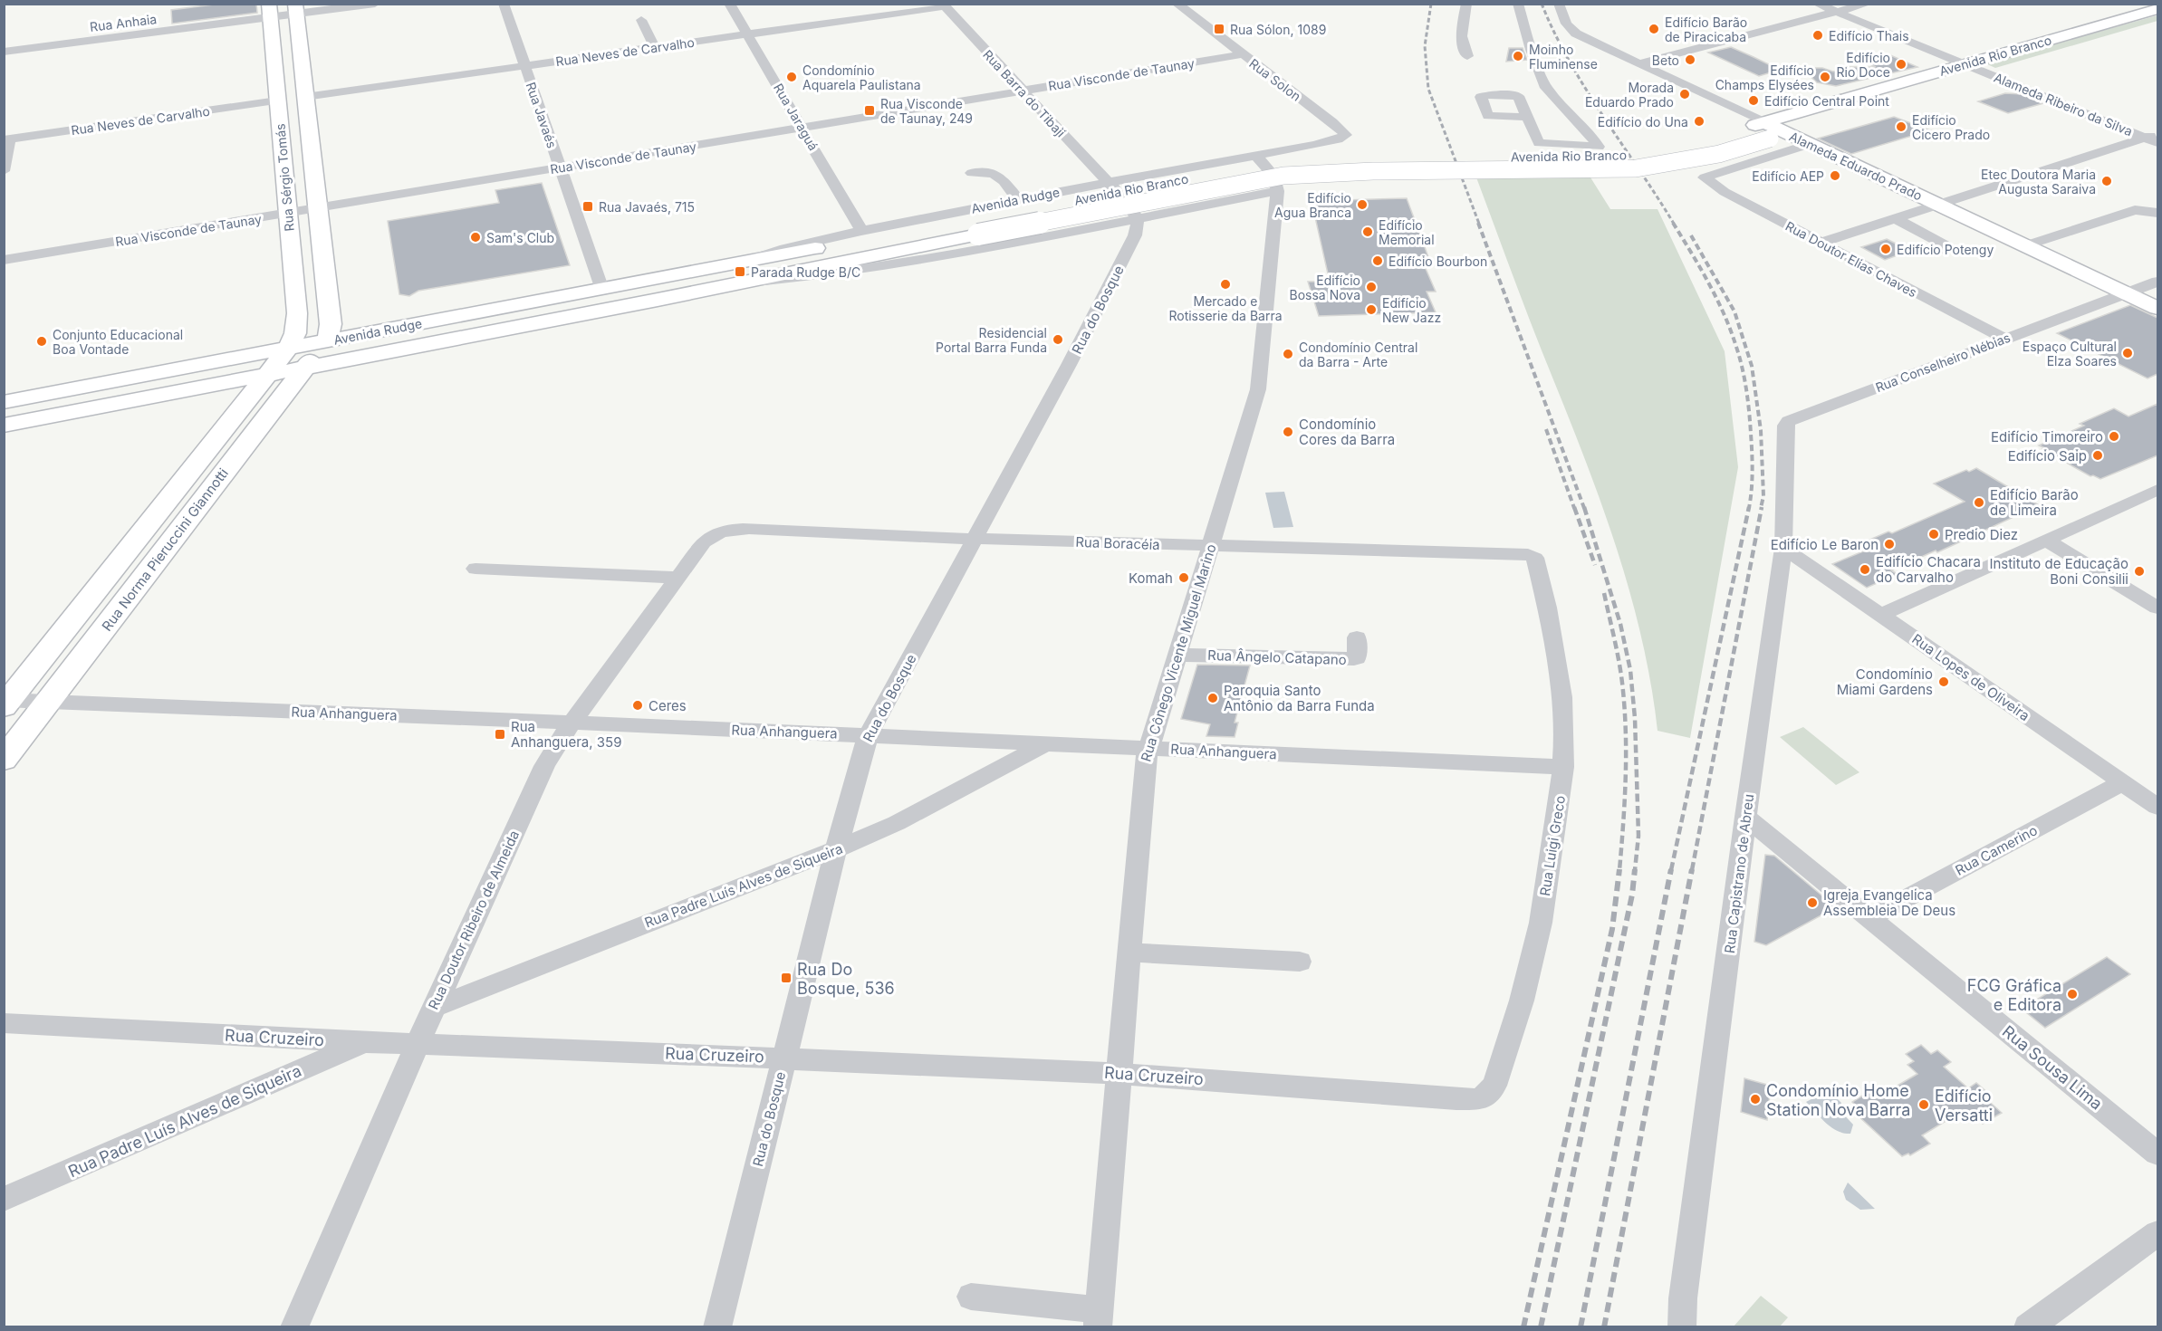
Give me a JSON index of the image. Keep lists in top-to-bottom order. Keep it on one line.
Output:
{"streets":{"main road":["Avenida Rio Branco","Alameda Eduardo Prado","Rua Sérgio Tomás","Avenida Rudge","Rua Norma Pieruccini Giannotti"],"street":["Rua Anhaia","Rua Neves de Carvalho","Rua Visconde de Taunay","Rua Solon","Rua Barra do Tibaji","Alameda Ribeiro da Silva","Rua Javaés","Rua Jaraguá","Rua Doutor Elias Chaves","Rua do Bosque","Rua Conselheiro Nébias","Rua Boracéia","Rua Cônego Vicente Miguel Marino","Rua Ângelo Catapano","Rua Lopes de Oliveira","Rua Anhanguera","Rua Luigi Greco","Rua Camerino","Rua Capistrano de Abreu","Rua Padre Luís Alves de Siqueira","Rua Doutor Ribeiro de Almeida","Rua Cruzeiro","Rua Sousa Lima"]},"crossings":[["Rua Anhaia","Rua Sérgio Tomás"],["Rua Neves de Carvalho","Rua Barra do Tibaji"],["Rua Neves de Carvalho","Rua Javaés"],["Rua Neves de Carvalho","Rua Jaraguá"],["Rua Neves de Carvalho","Rua Sérgio Tomás"],["Avenida Rio Branco","Alameda Ribeiro da Silva"],["Avenida Rio Branco","Alameda Eduardo Prado"],["Avenida Rio Branco","Avenida Rudge"],["Rua Visconde de Taunay","Rua Solon"],["Rua Visconde de Taunay","Rua Barra do Tibaji"],["Rua Visconde de Taunay","Rua Javaés"],["Rua Visconde de Taunay","Rua Jaraguá"],["Rua Visconde de Taunay","Rua Sérgio Tomás"],["Rua Solon","Avenida Rudge"],["Rua Barra do Tibaji","Avenida Rudge"],["Rua Javaés","Avenida Rudge"],["Rua Jaraguá","Avenida Rudge"],["Alameda Eduardo Prado","Rua Doutor Elias Chaves"],["Alameda Eduardo Prado","Rua Conselheiro Nébias"],["Rua Sérgio Tomás","Avenida Rudge"],["Rua Sérgio Tomás","Rua Norma Pieruccini Giannotti"],["Avenida Rudge","Rua do Bosque"],["Avenida Rudge","Rua Norma Pieruccini Giannotti"],["Avenida Rudge","Rua Cônego Vicente Miguel Marino"],["Rua Doutor Elias Chaves","Rua Conselheiro Nébias"],["Rua do Bosque","Rua Boracéia"],["Rua do Bosque","Rua Anhanguera"],["Rua do Bosque","Rua Padre Luís Alves de Siqueira"],["Rua do Bosque","Rua Cruzeiro"],["Rua Conselheiro Nébias","Rua Capistrano de Abreu"],["Rua Boracéia","Rua Cônego Vicente Miguel Marino"],["Rua Boracéia","Rua Luigi Greco"],["Rua Boracéia","Rua Doutor Ribeiro de Almeida"],["Rua Norma Pieruccini Giannotti","Rua Anhanguera"],["Rua Cônego Vicente Miguel Marino","Rua Ângelo Catapano"],["Rua Cônego Vicente Miguel Marino","Rua Anhanguera"],["Rua Cônego Vicente Miguel Marino","Rua Cruzeiro"],["Rua Lopes de Oliveira","Rua Camerino"],["Rua Lopes de Oliveira","Rua Capistrano de Abreu"],["Rua Anhanguera","Rua Luigi Greco"],["Rua Anhanguera","Rua Padre Luís Alves de Siqueira"],["Rua Anhanguera","Rua Doutor Ribeiro de Almeida"],["Rua Luigi Greco","Rua Cruzeiro"],["Rua Camerino","Rua Sousa Lima"],["Rua Capistrano de Abreu","Rua Sousa Lima"],["Rua Padre Luís Alves de Siqueira","Rua Doutor Ribeiro de Almeida"],["Rua Padre Luís Alves de Siqueira","Rua Cruzeiro"],["Rua Doutor Ribeiro de Almeida","Rua Cruzeiro"]],"places":{"transit":["Rua Sólon, 1089","Rua Visconde de Taunay, 249","Rua Javaés, 715","Parada Rudge B/C","Rua Anhanguera, 359","Rua Do Bosque, 536"],"other":["Edifício Barão de Piracicaba","Edifício Thais","Moinho Fluminense","Beto","Edifício Rio Doce","Condomínio Aquarela Paulistana","Edifício Champs Elysées","Morada Eduardo Prado","Edifício Central Point","Edifício do Una","Edifício Cicero Prado","Edifício AEP","Etec Doutora Maria Augusta Saraiva","Edifício Agua Branca","Edifício Memorial","Sam's Club","Edifício Potengy","Edifício Bourbon","Mercado e Rotisserie da Barra","Edifício Bossa Nova","Edifício New Jazz","Residencial Portal Barra Funda","Conjunto Educacional Boa Vontade","Espaço Cultural Elza Soares","Condomínio Central da Barra - Arte","Condomínio Cores da Barra","Edifício Timoreiro","Edifício Saip","Edifício Barão de Limeira","Predio Diez","Edifício Le Baron","Edifício Chacara do Carvalho","Instituto de Educação Boni Consilii","Komah","Condomínio Miami Gardens","Paroquia Santo Antônio da Barra Funda","Ceres","Igreja Evangelica Assembleia De Deus","FCG Gráfica e Editora","Condomínio Home Station Nova Barra","Edifício Versatti"]}}
